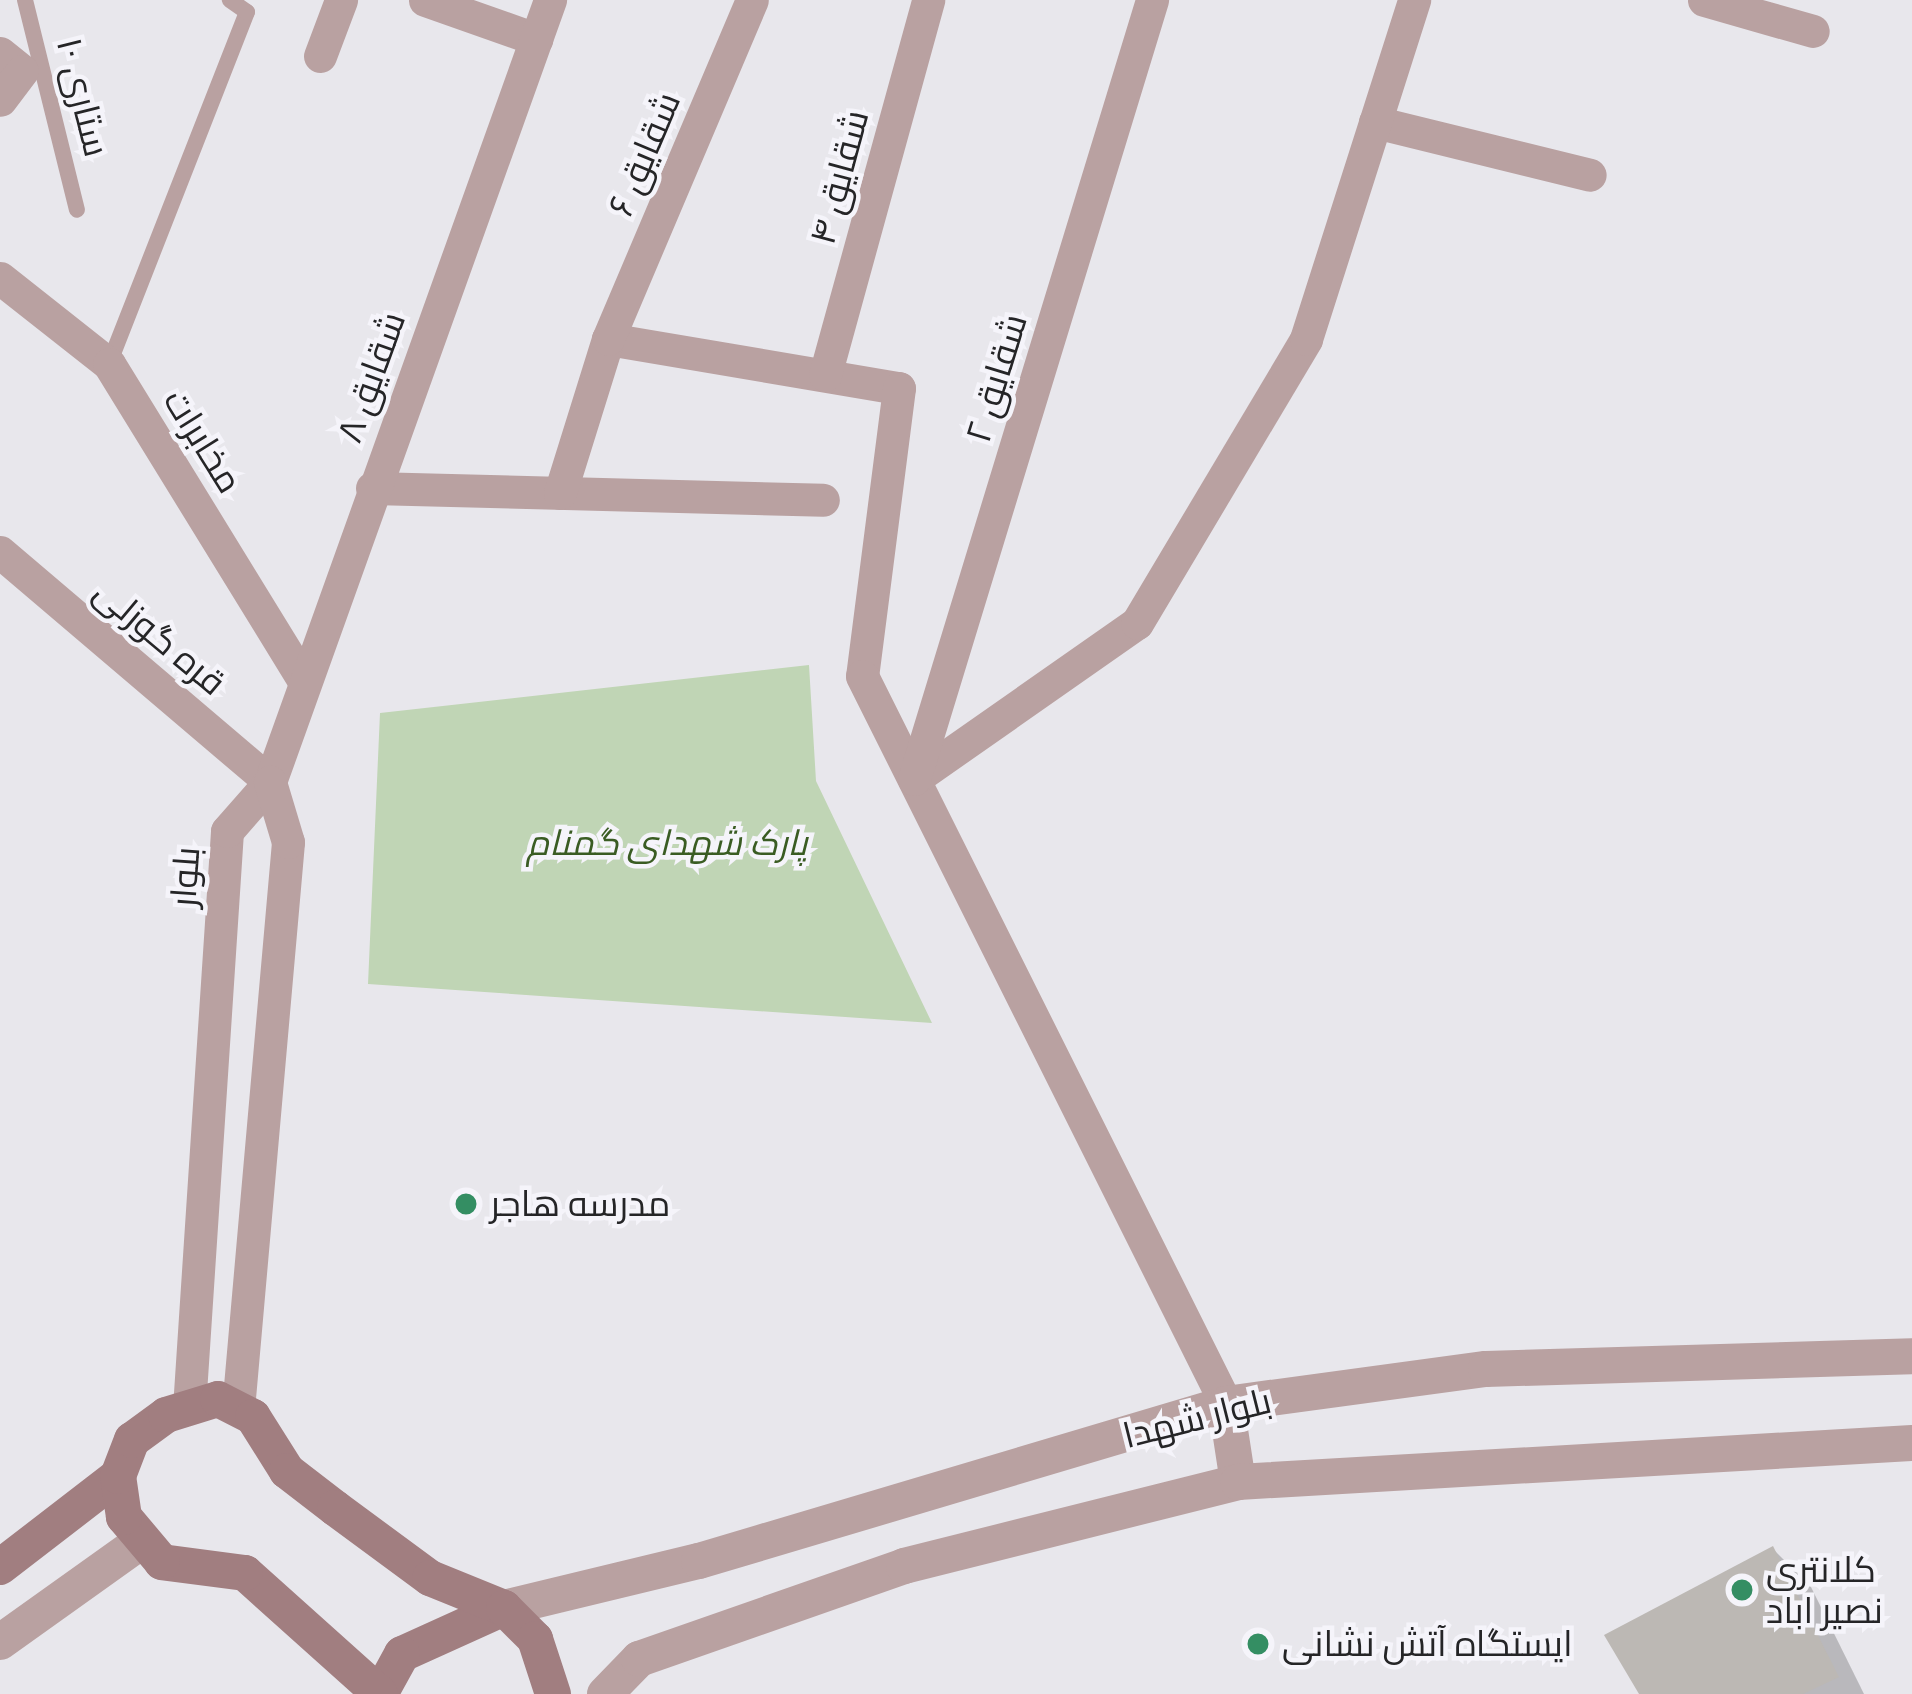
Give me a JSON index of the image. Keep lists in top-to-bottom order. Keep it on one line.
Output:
{"streets":{"street":["شقایق ۶","شقایق ۴","شقایق ۸","شقایق ۲","مخابرات","قره گوزلی","بلوار","بلوار شهدا"],"lane":["ستاری ۱۰"]},"crossings":[["شقایق ۸","مخابرات"],["شقایق ۸","قره گوزلی"],["شقایق ۸","بلوار"],["قره گوزلی","بلوار"]],"parks":["پارک شهدای گمنام"],"places":["مدرسه هاجر","کلانتری نصیر اباد","ایستگاه آتش نشانی"]}
